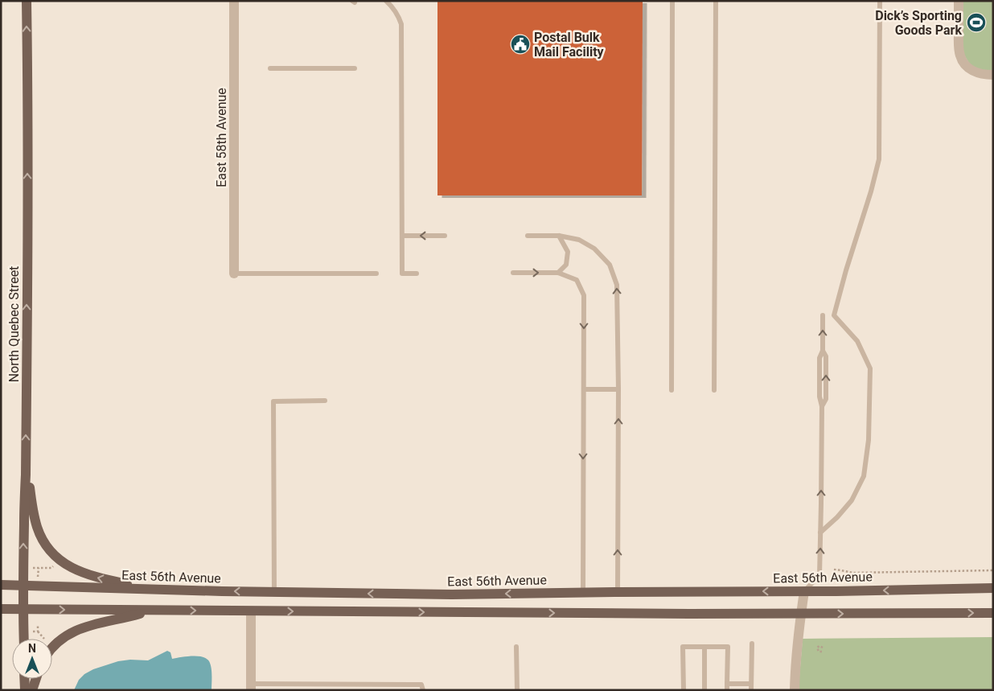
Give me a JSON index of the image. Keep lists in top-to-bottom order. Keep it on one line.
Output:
{"streets":{"main road":["North Quebec Street","East 56th Avenue"],"street":["East 58th Avenue"]},"crossings":[["North Quebec Street","East 56th Avenue"]],"one_way":["North Quebec Street"],"places":{"sports":["Dick’s Sporting Goods Park"],"public building":["Postal Bulk Mail Facility"]},"north":"top"}
